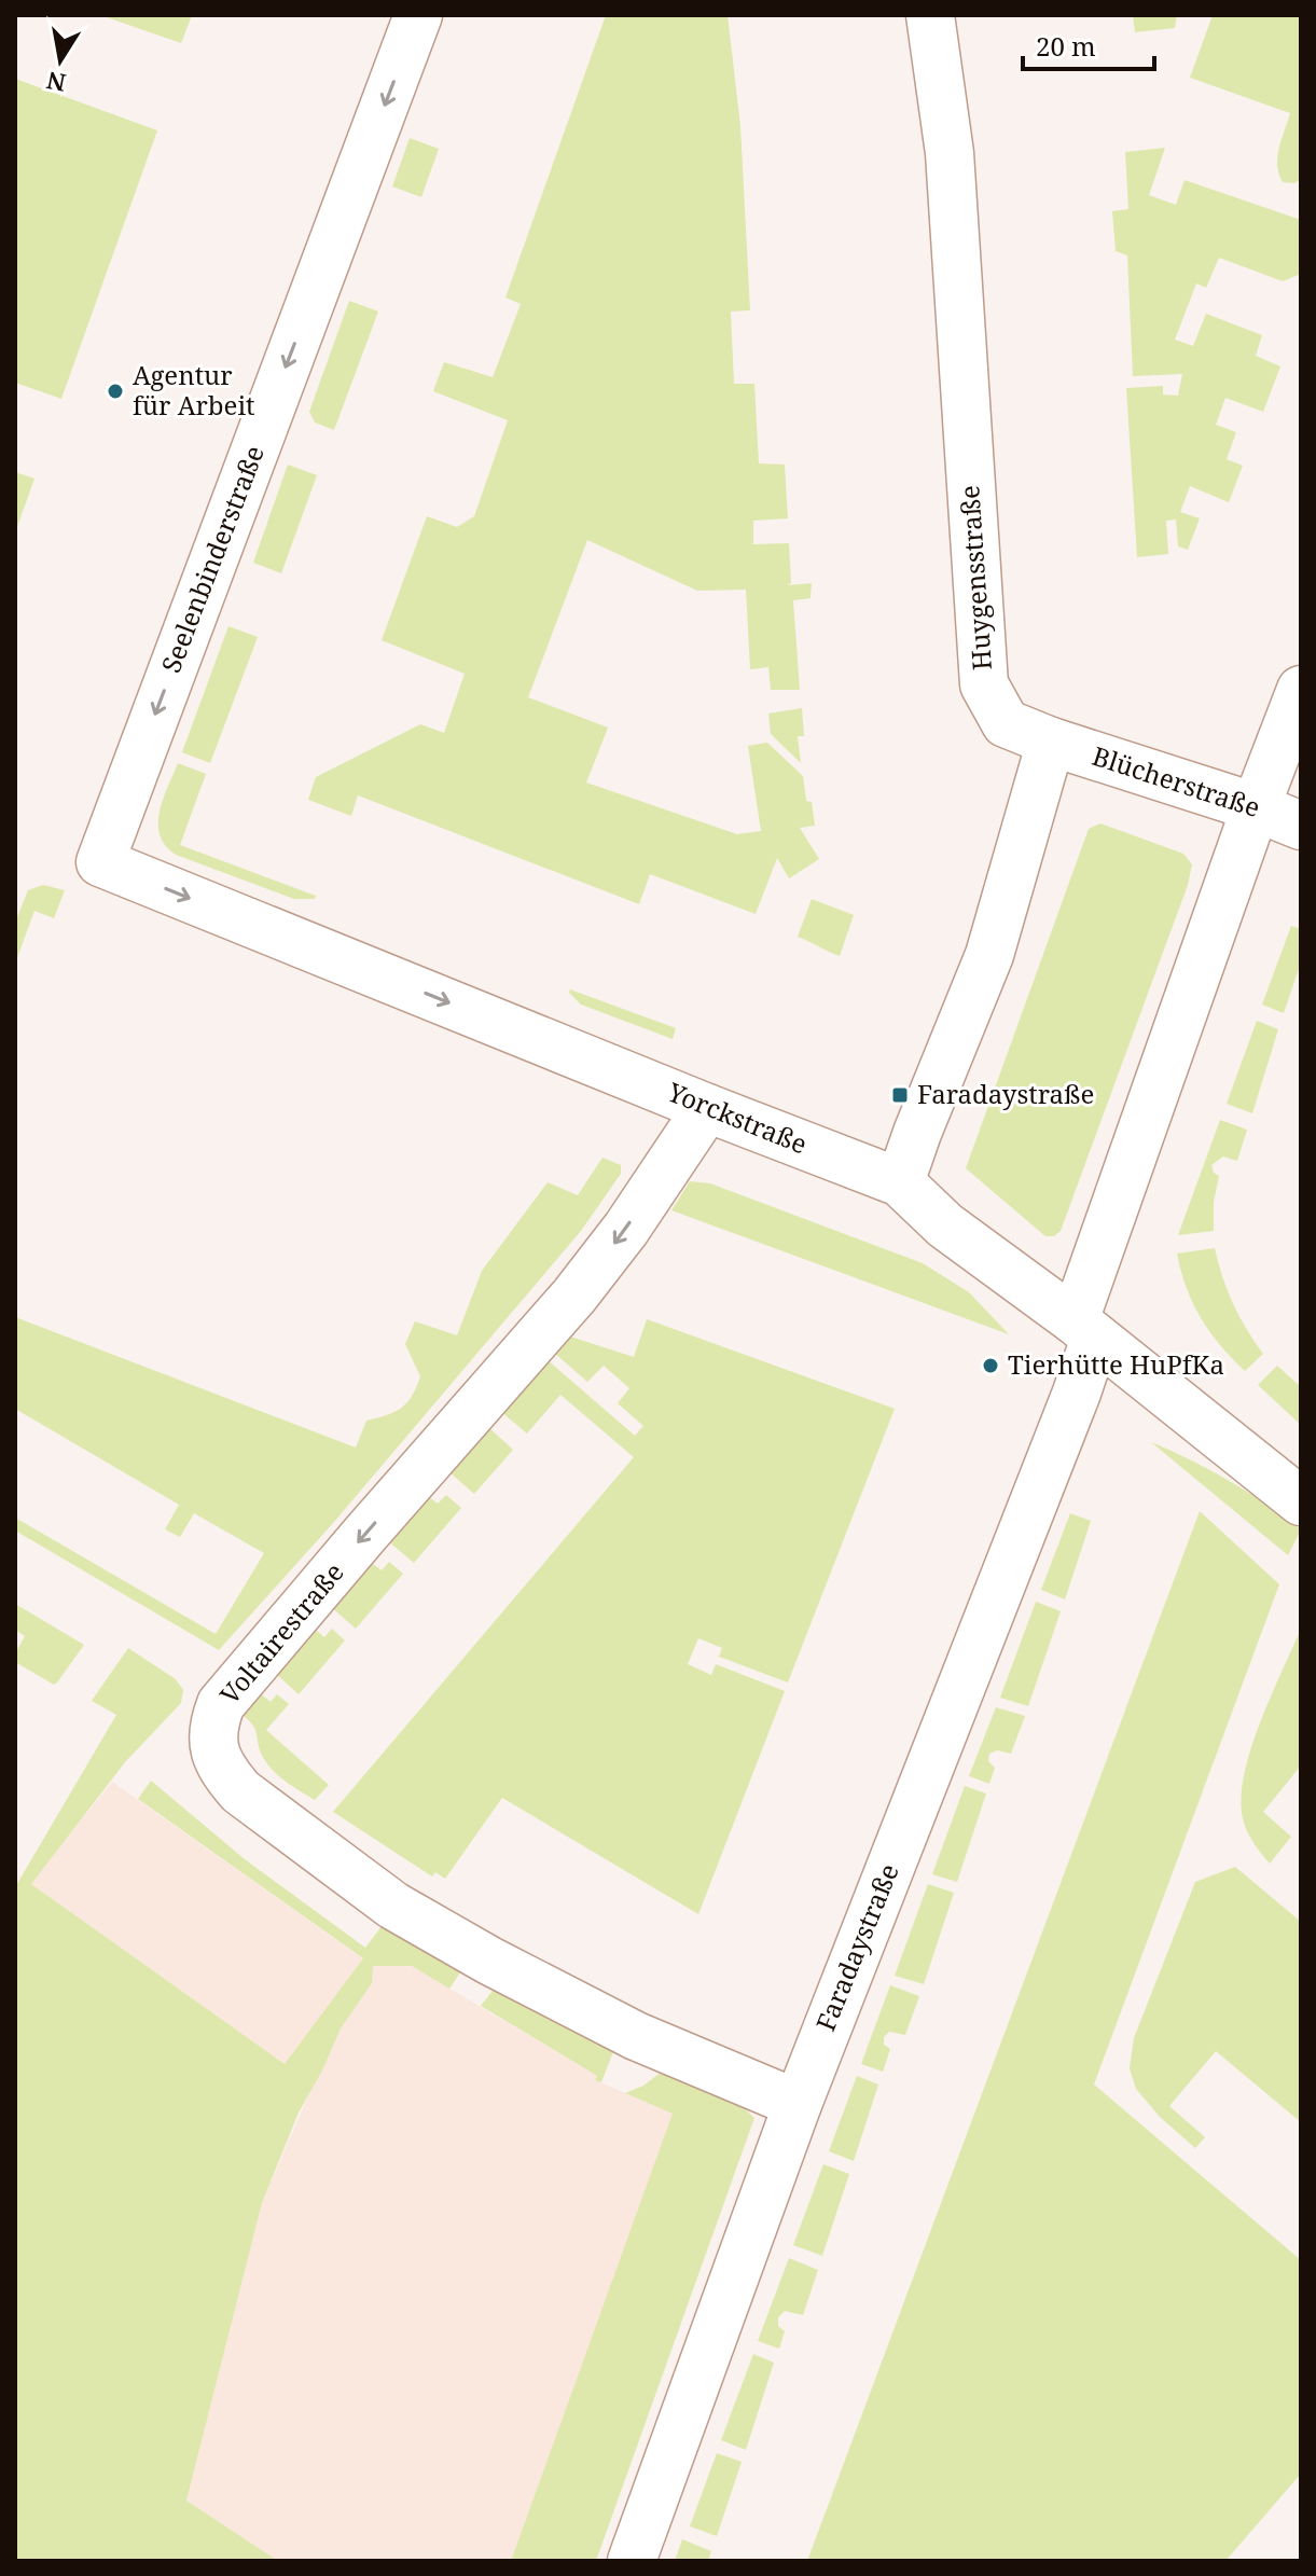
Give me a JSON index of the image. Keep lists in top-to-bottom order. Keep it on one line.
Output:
{"streets":{"street":["Seelenbinderstraße","Huygensstraße","Blücherstraße","Yorckstraße","Voltairestraße","Faradaystraße"]},"crossings":[["Seelenbinderstraße","Yorckstraße"],["Huygensstraße","Blücherstraße"],["Blücherstraße","Faradaystraße"],["Yorckstraße","Voltairestraße"],["Yorckstraße","Faradaystraße"],["Voltairestraße","Faradaystraße"]],"one_way":["Seelenbinderstraße","Yorckstraße"],"places":{"other":["Agentur für Arbeit","Tierhütte HuPfKa"],"transit":["Faradaystraße"]},"scale_bar":"20 m","north":"bottom"}
